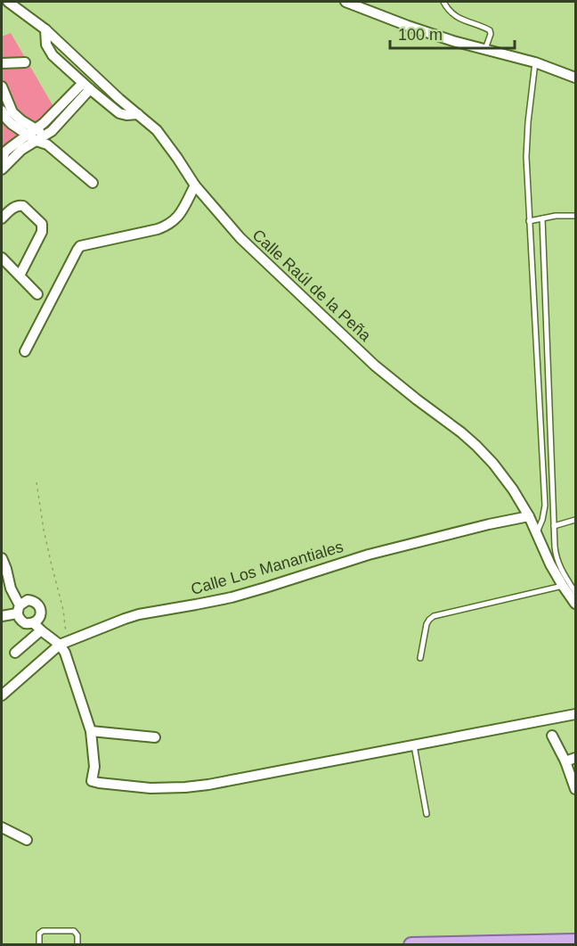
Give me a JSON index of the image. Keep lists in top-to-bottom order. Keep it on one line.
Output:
{"streets":{"street":["Calle Raúl de la Peña","Calle Los Manantiales"]},"crossings":[["Calle Raúl de la Peña","Calle Los Manantiales"]],"scale_bar":"100 m"}
